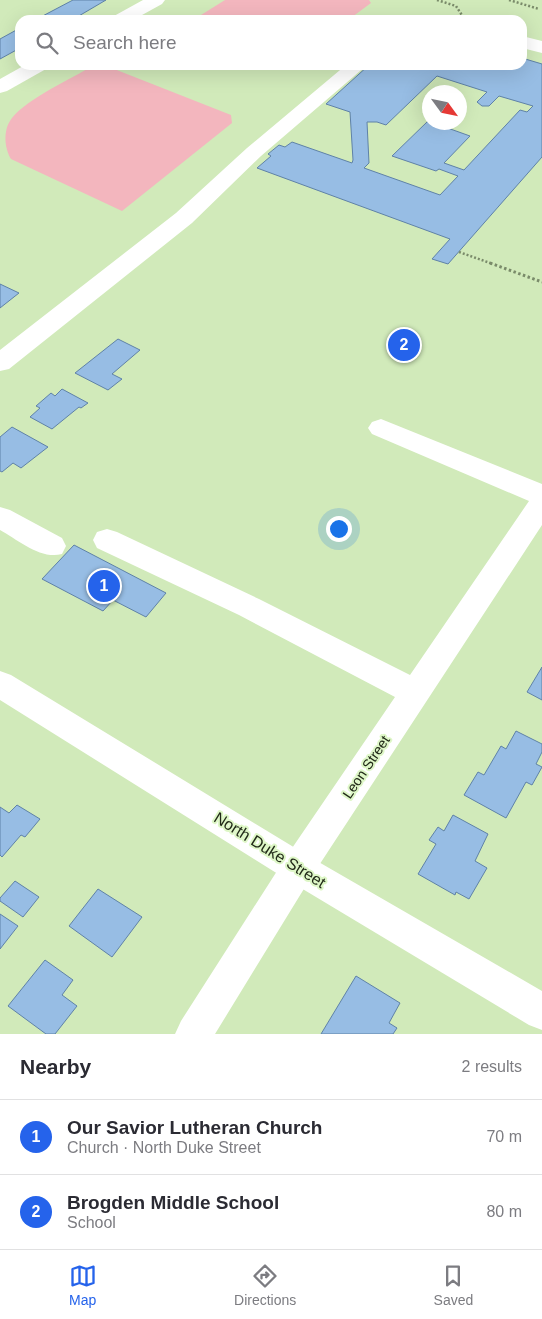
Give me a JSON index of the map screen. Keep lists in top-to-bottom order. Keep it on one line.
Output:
{"streets":{"main road":["Leon Street","North Duke Street"]},"crossings":[["Leon Street","North Duke Street"]],"north":"bottom right","page":{"search":"Search here","pins":["2","1"],"heading":["Nearby","2 results"],"list":[{"mark":"1","name":"Our Savior Lutheran Church","note":"Church · North Duke Street","value":"70 m"},{"mark":"2","name":"Brogden Middle School","note":"School","value":"80 m"}],"nav":["Map","Directions","Saved"]}}
